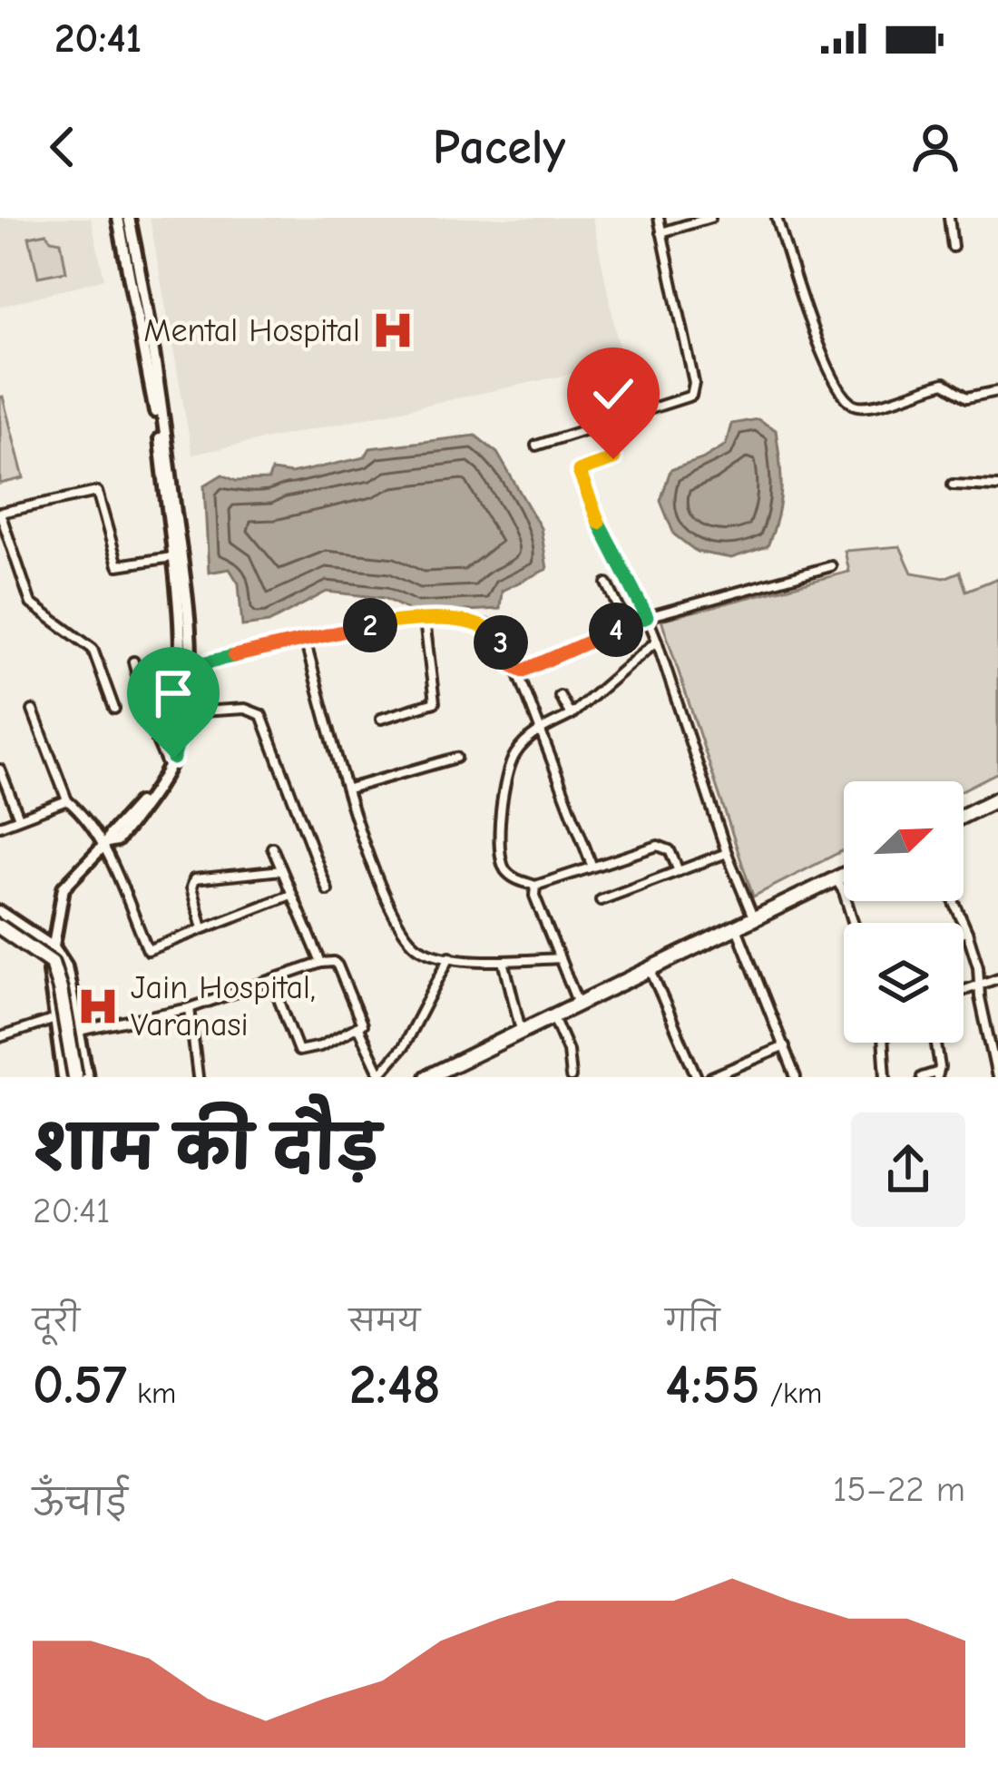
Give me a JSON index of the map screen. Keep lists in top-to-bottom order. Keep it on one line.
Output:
{"places":{"hospital":["Mental Hospital","Jain Hospital, Varanasi"]},"north":"top right","page":{"status":"20:41","header":"Pacely","pins":["2","4","3"],"heading":["शाम की दौड़","20:41"],"stats":[["दूरी","0.57 km"],["समय","2:48"],["गति","4:55 /km"]],"chart":["ऊँचाई","15–22 m"]}}
